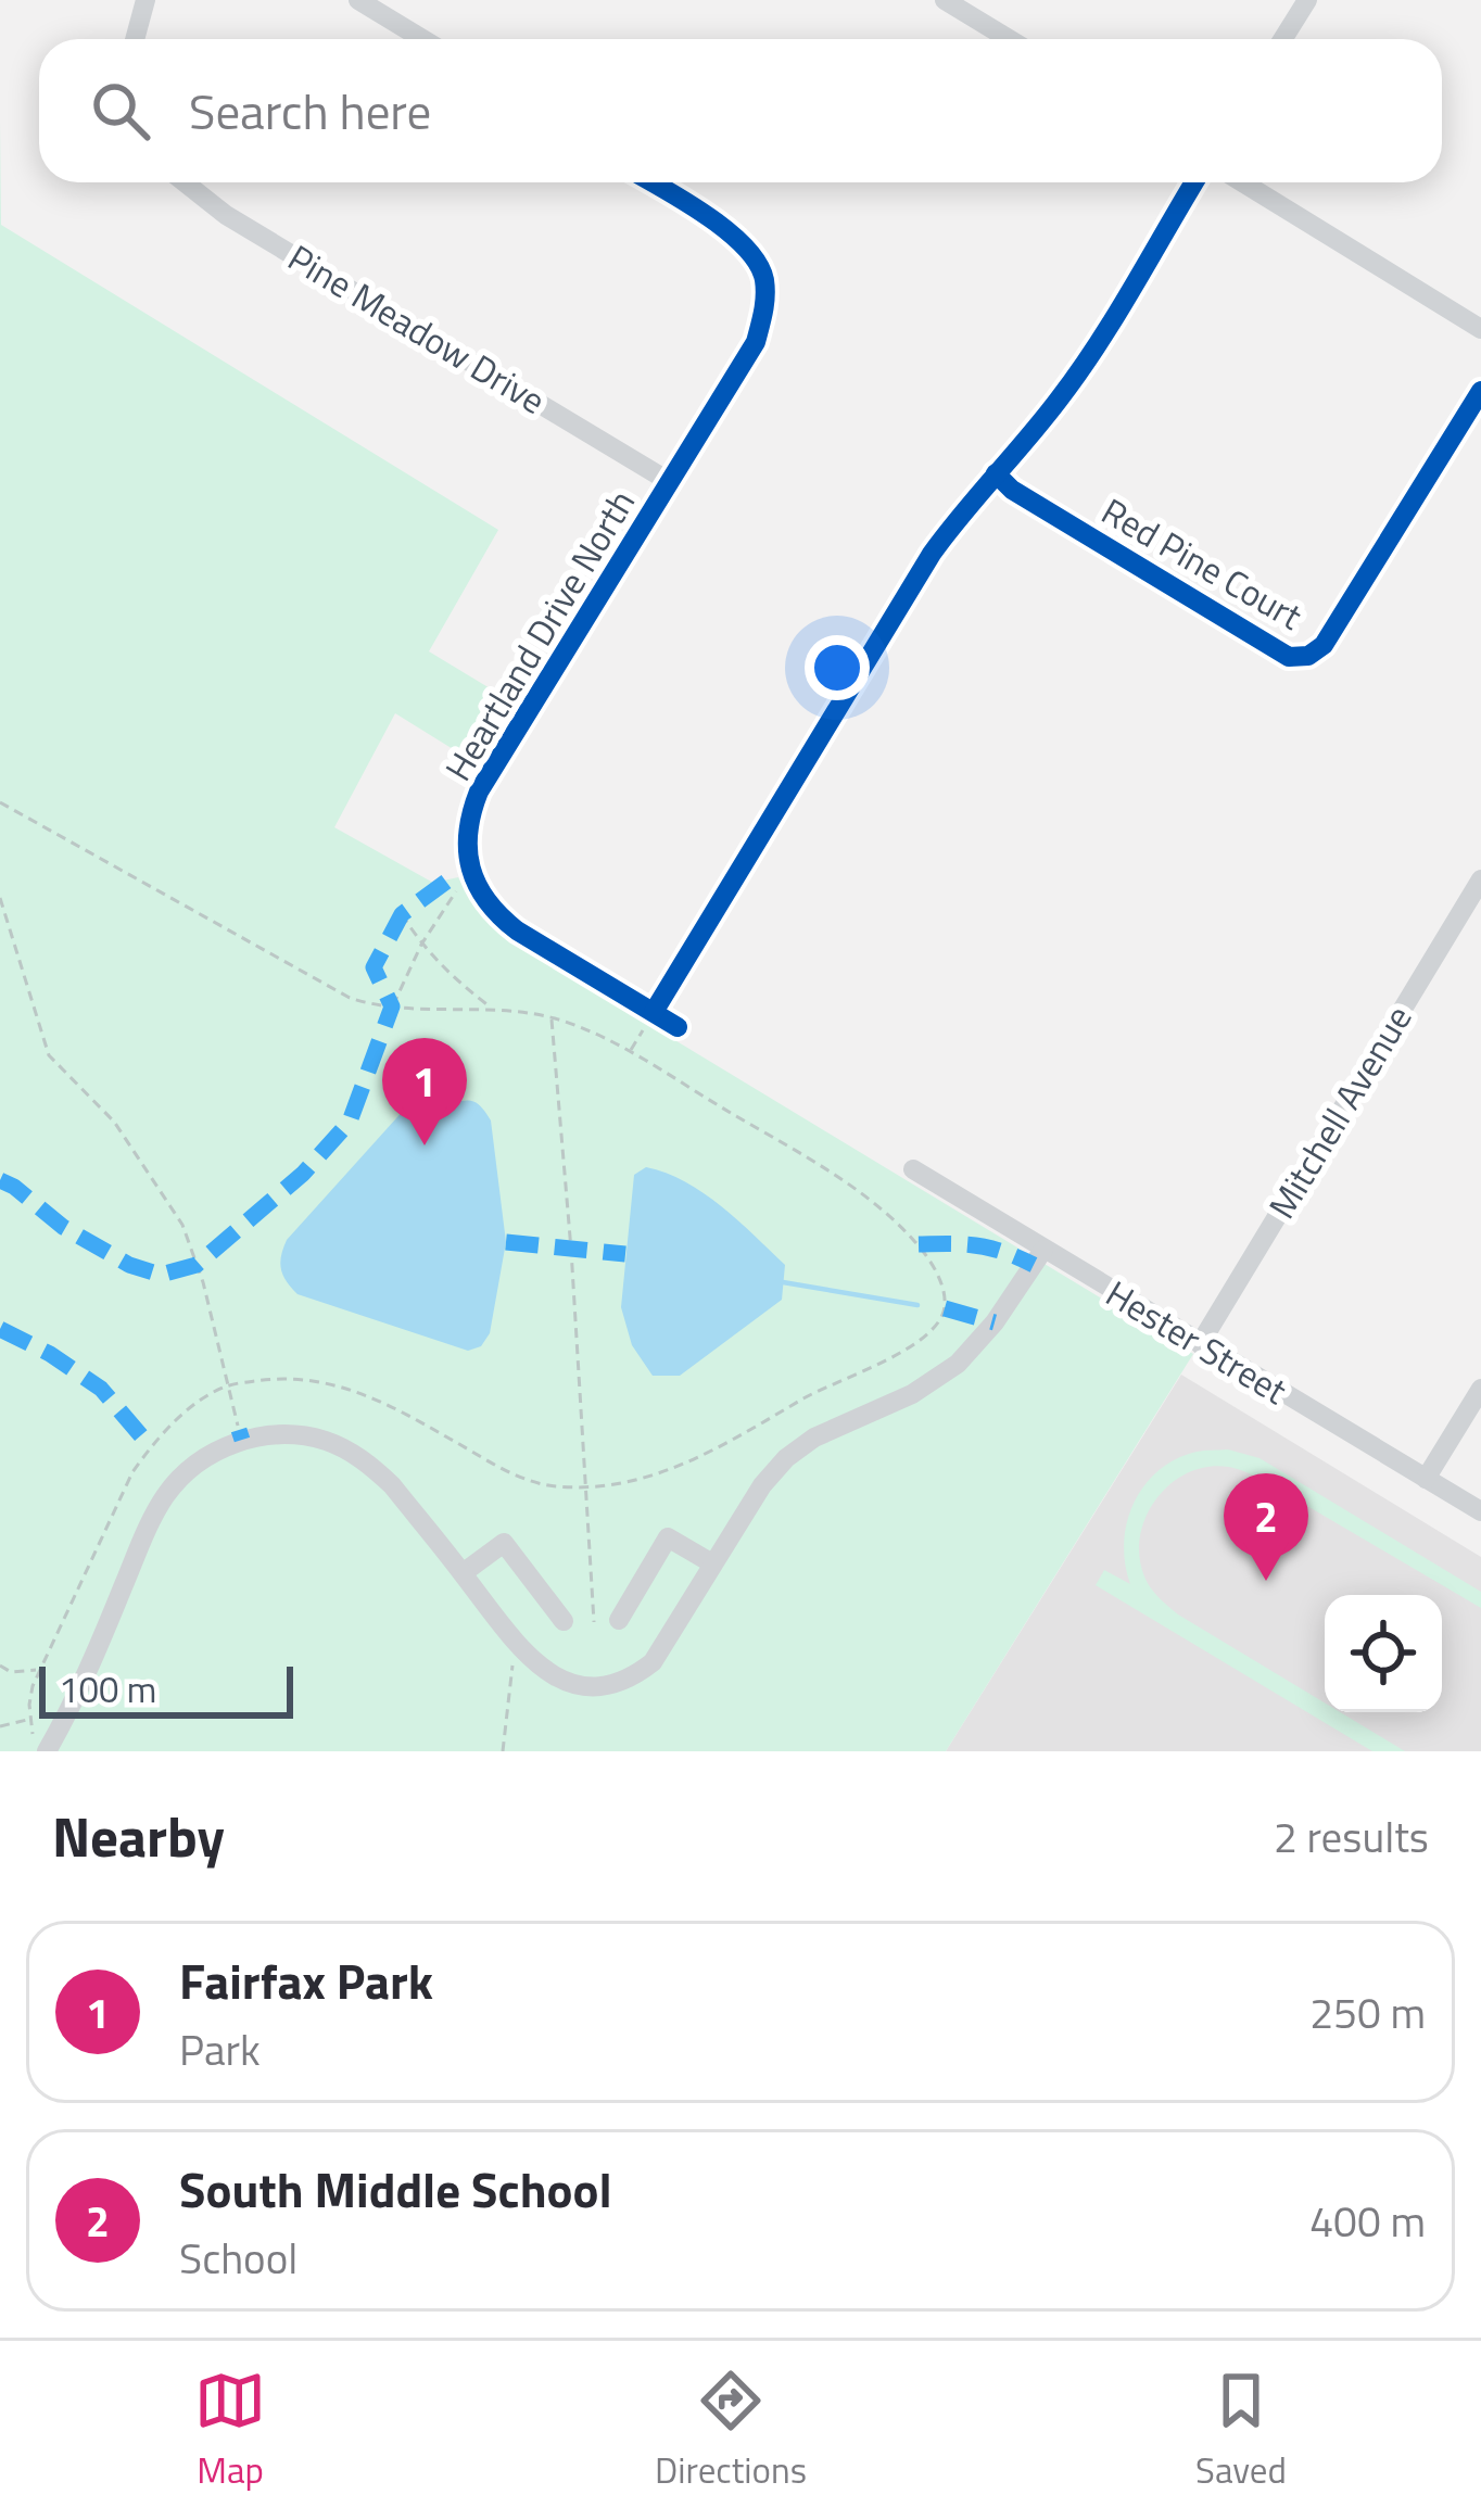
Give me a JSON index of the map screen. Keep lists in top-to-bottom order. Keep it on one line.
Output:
{"streets":{"street":["Pine Meadow Drive","Red Pine Court","Heartland Drive North","Mitchell Avenue","Hester Street"]},"crossings":[["Pine Meadow Drive","Heartland Drive North"],["Mitchell Avenue","Hester Street"]],"scale_bar":"100 m","page":{"search":"Search here","pins":["1","2"],"scale":"100 m","heading":["Nearby","2 results"],"list":[{"mark":"1","name":"Fairfax Park","note":"Park","value":"250 m"},{"mark":"2","name":"South Middle School","note":"School","value":"400 m"}],"nav":["Map","Directions","Saved"]}}
